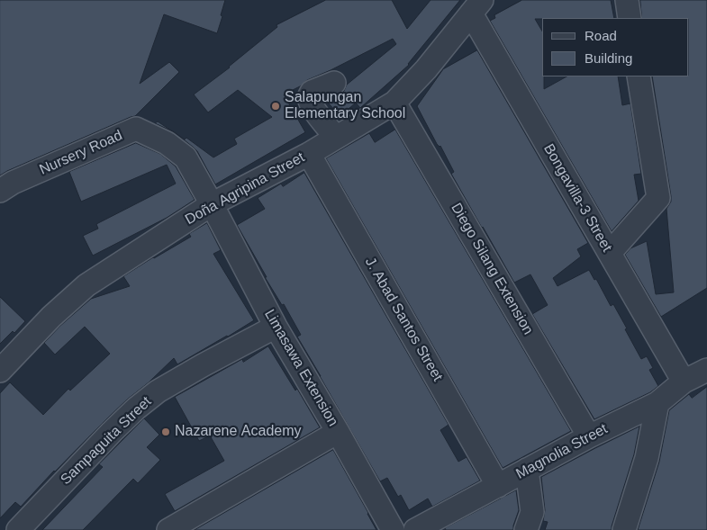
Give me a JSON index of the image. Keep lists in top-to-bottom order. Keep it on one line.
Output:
{"streets":{"street":["Nursery Road","Doña Agripina Street","Bongavilla-3 Street","Diego Silang Extension","J. Abad Santos Street","Limasawa Extension","Sampaguita Street","Magnolia Street"]},"crossings":[["Nursery Road","Doña Agripina Street"],["Nursery Road","Limasawa Extension"],["Doña Agripina Street","Bongavilla-3 Street"],["Doña Agripina Street","Diego Silang Extension"],["Doña Agripina Street","J. Abad Santos Street"],["Doña Agripina Street","Limasawa Extension"],["Bongavilla-3 Street","Magnolia Street"],["Diego Silang Extension","Magnolia Street"],["J. Abad Santos Street","Magnolia Street"],["Limasawa Extension","Sampaguita Street"]],"places":["Salapungan Elementary School","Nazarene Academy"],"legend":["Road","Building"]}
